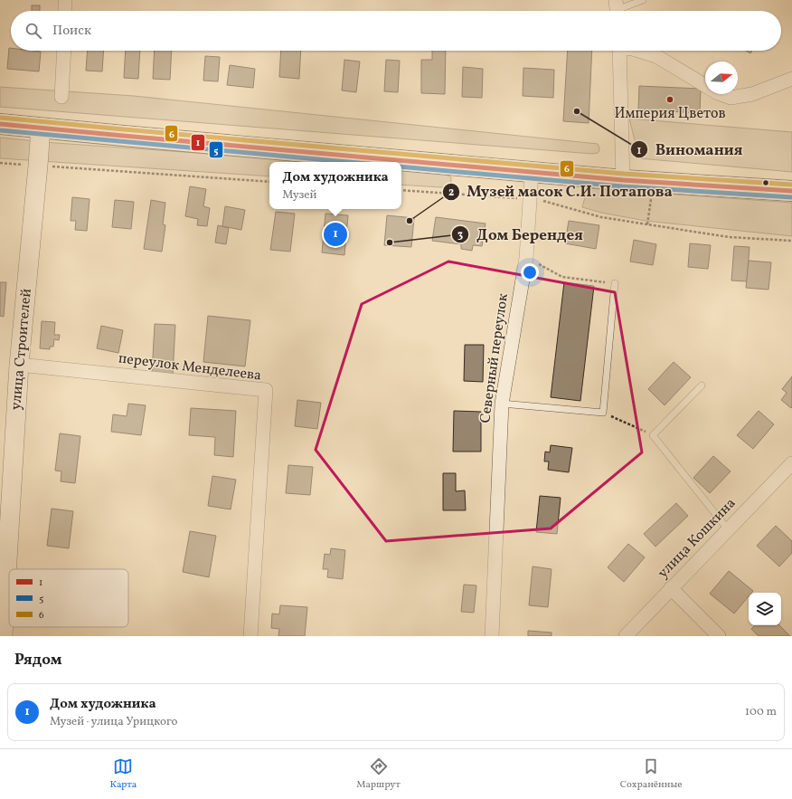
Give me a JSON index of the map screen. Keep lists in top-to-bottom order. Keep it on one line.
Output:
{"streets":{"street":["улица Строителей","Северный переулок","переулок Менделеева","улица Кошкина"]},"crossings":[["улица Строителей","переулок Менделеева"]],"places":["Империя Цветов","Виномания","Музей масок С.И. Потапова","Дом Берендея"],"lines":["transit line 6","transit line 1","transit line 5"],"legend":["1","5","6"],"north":"right","page":{"search":"Поиск","popup":["Дом художника","Музей"],"pins":"1","heading":"Рядом","list":[{"mark":"1","name":"Дом художника","note":"Музей · улица Урицкого","value":"100 m"}],"nav":["Карта","Маршрут","Сохранённые"]}}
